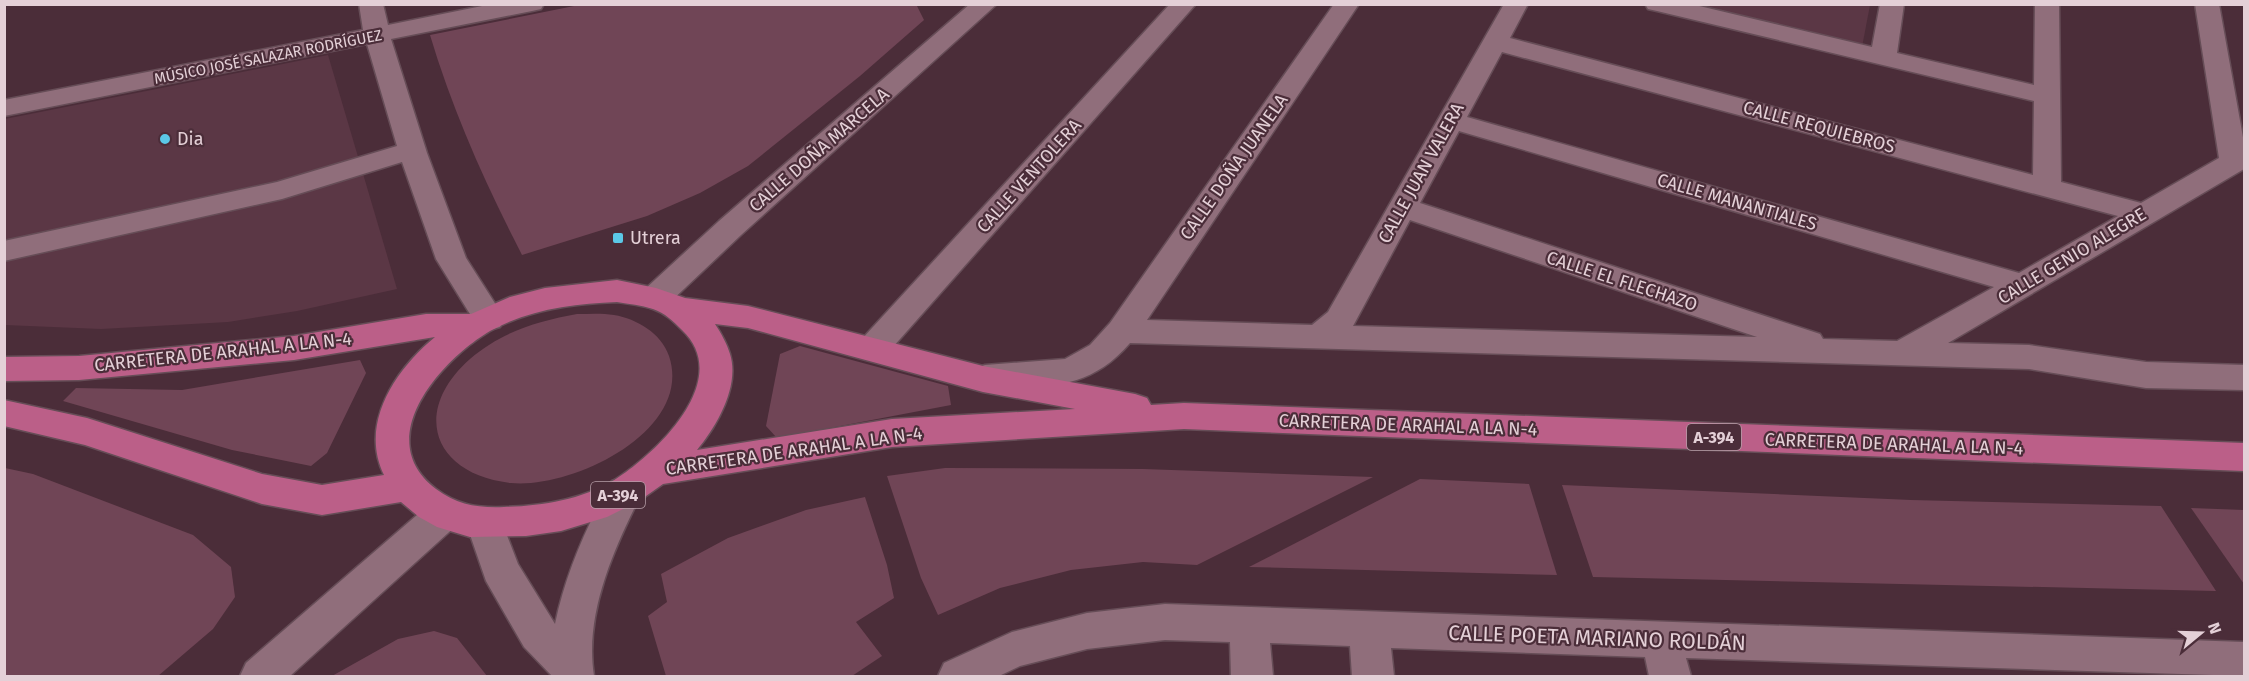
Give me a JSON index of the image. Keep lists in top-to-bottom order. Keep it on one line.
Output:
{"streets":{"main road":["CARRETERA DE ARAHAL A LA N-4","A-394"],"street":["MÚSICO JOSÉ SALAZAR RODRÍGUEZ","CALLE REQUIEBROS","CALLE DOÑA MARCELA","CALLE DOÑA JUANELA","CALLE JUAN VALERA","CALLE VENTOLERA","CALLE MANANTIALES","CALLE GENIO ALEGRE","CALLE EL FLECHAZO","CALLE POETA MARIANO ROLDÁN"]},"crossings":[["CALLE REQUIEBROS","CALLE JUAN VALERA"],["CALLE REQUIEBROS","CALLE GENIO ALEGRE"],["CALLE DOÑA MARCELA","CARRETERA DE ARAHAL A LA N-4"],["CALLE DOÑA MARCELA","A-394"],["CALLE DOÑA JUANELA","CARRETERA DE ARAHAL A LA N-4"],["CALLE JUAN VALERA","CALLE MANANTIALES"],["CALLE JUAN VALERA","CALLE EL FLECHAZO"],["CALLE VENTOLERA","CARRETERA DE ARAHAL A LA N-4"],["CALLE MANANTIALES","CALLE GENIO ALEGRE"],["CARRETERA DE ARAHAL A LA N-4","A-394"]],"places":{"other":["Dia"],"transit":["Utrera"]},"north":"right"}
